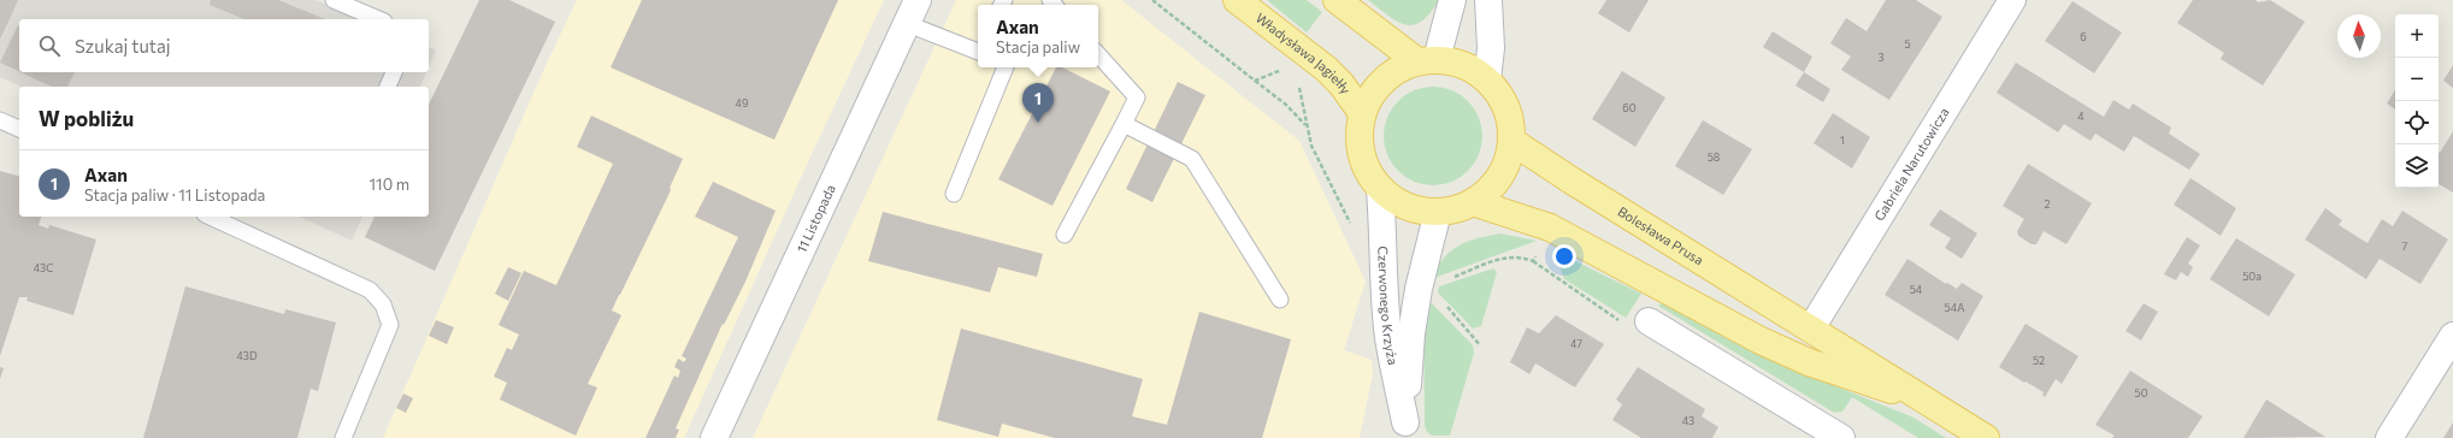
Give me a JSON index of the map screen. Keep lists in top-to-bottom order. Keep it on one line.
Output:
{"streets":{"main road":["Władysława Jagiełły","Bolesława Prusa"],"street":["Gabriela Narutowicza","11 Listopada","Czerwonego Krzyża"]},"crossings":[["Władysława Jagiełły","Bolesława Prusa"],["Władysława Jagiełły","Czerwonego Krzyża"],["Gabriela Narutowicza","Bolesława Prusa"],["Bolesława Prusa","Czerwonego Krzyża"]],"house_numbers":["6","5","3","49","60","4","1","58","2","7","43C","50a","54","54A","47","43D","52","50","43"],"north":"top","page":{"popup":["Axan","Stacja paliw"],"map_buttons":["+","−"],"search":"Szukaj tutaj","pins":"1","heading":"W pobliżu","list":[{"mark":"1","name":"Axan","note":"Stacja paliw · 11 Listopada","value":"110 m"}]}}
